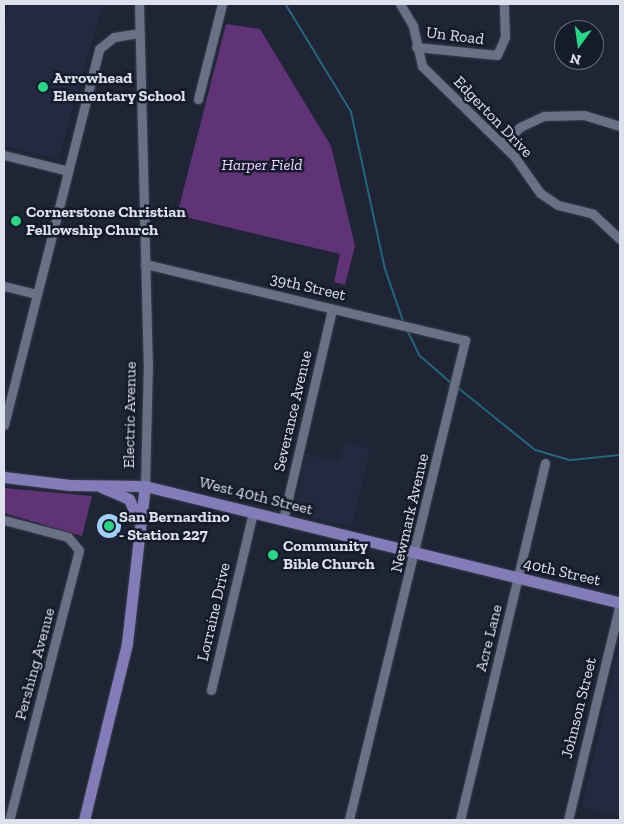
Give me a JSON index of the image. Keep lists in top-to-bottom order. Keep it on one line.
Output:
{"streets":{"main road":["Electric Avenue","West 40th Street","40th Street"],"street":["Un Road","Edgerton Drive","39th Street","Severance Avenue","Newmark Avenue","Lorraine Drive","Acre Lane","Pershing Avenue","Johnson Street"]},"crossings":[["Un Road","Edgerton Drive"],["39th Street","Severance Avenue"],["39th Street","Electric Avenue"],["39th Street","Newmark Avenue"],["Severance Avenue","West 40th Street"],["Electric Avenue","West 40th Street"],["West 40th Street","Newmark Avenue"],["West 40th Street","40th Street"],["West 40th Street","Lorraine Drive"],["40th Street","Acre Lane"],["40th Street","Johnson Street"]],"parks":["Harper Field"],"places":["Arrowhead Elementary School","Cornerstone Christian Fellowship Church","San Bernardino - Station 227","Community Bible Church"],"north":"bottom"}
